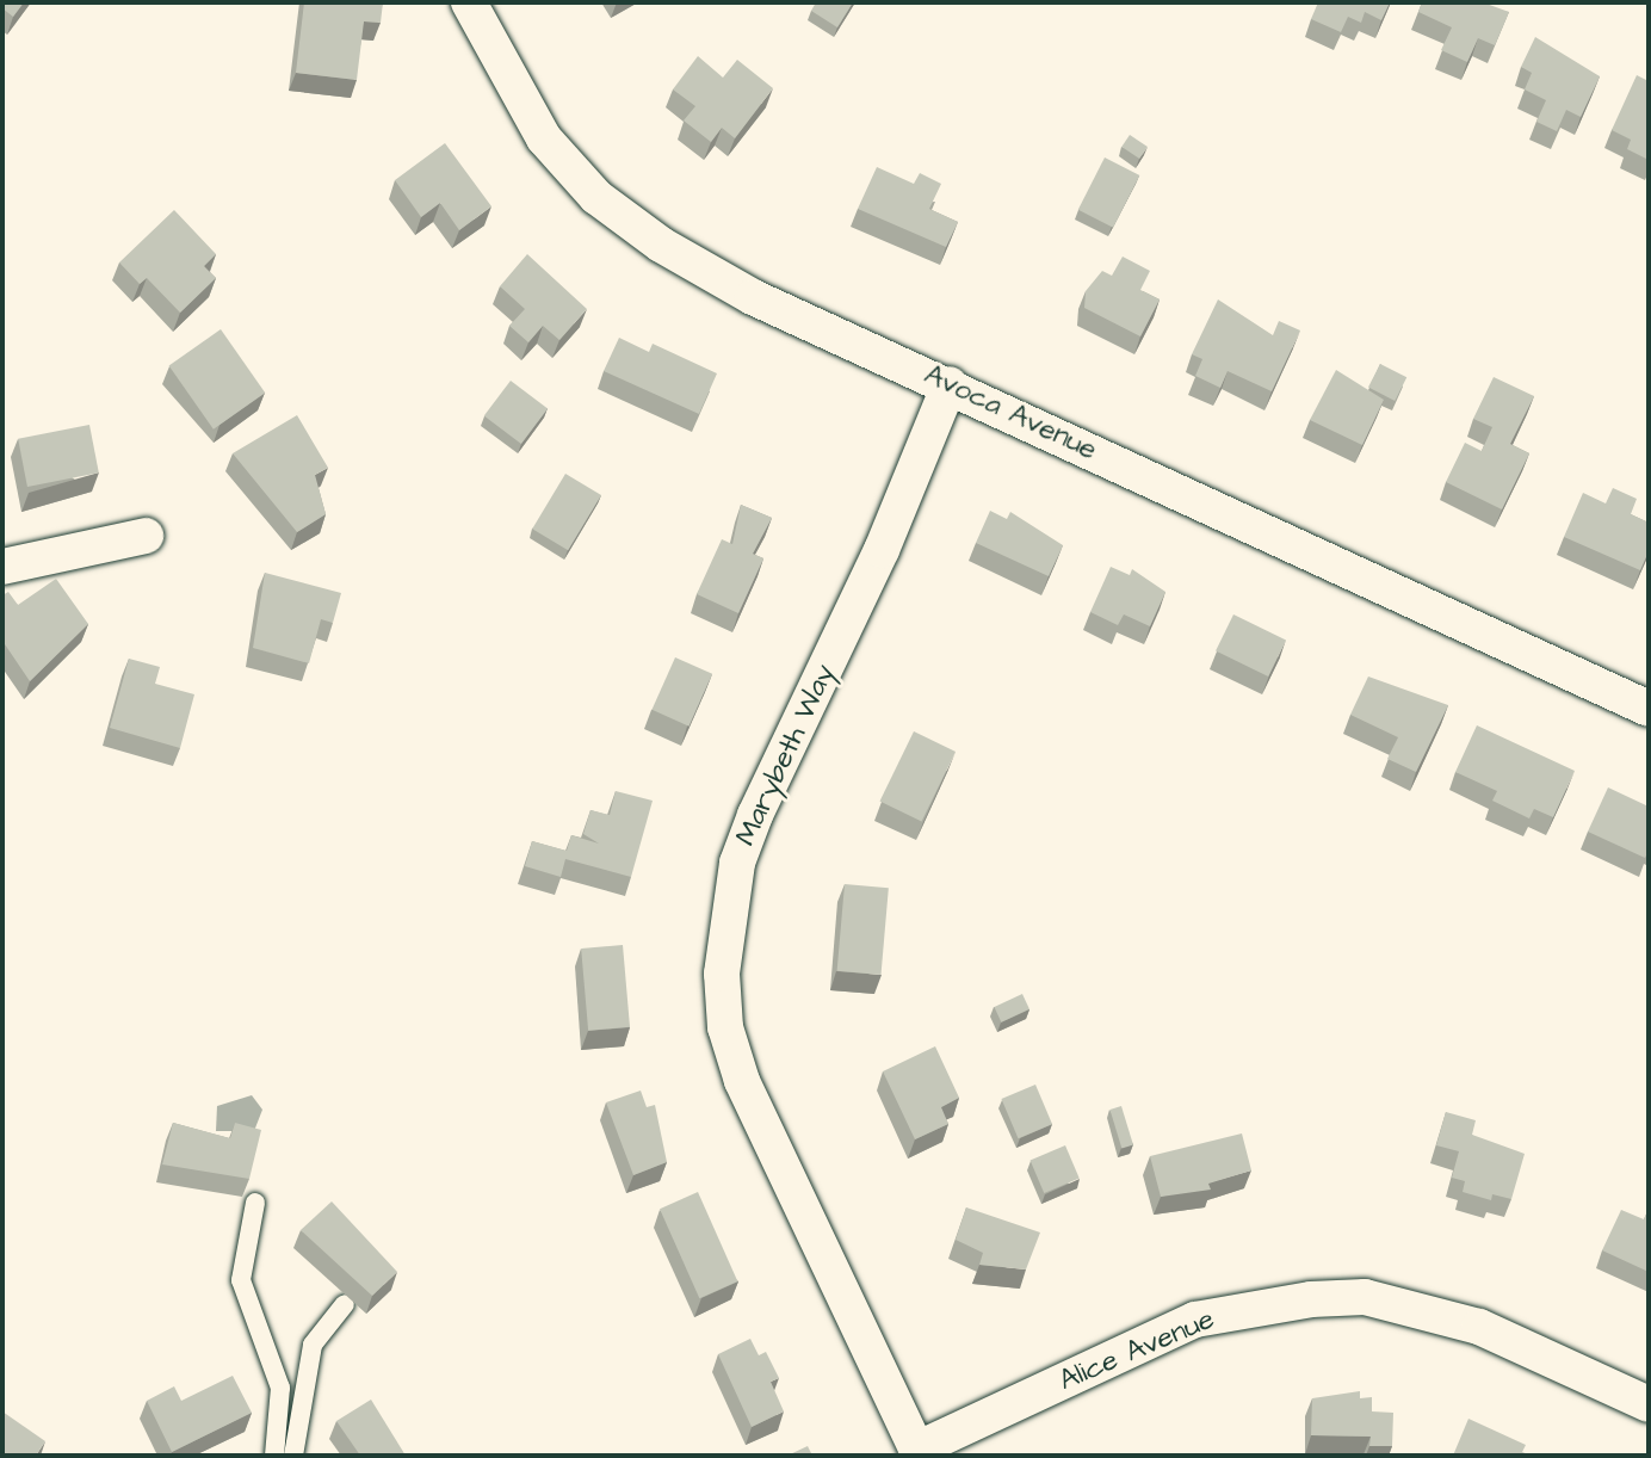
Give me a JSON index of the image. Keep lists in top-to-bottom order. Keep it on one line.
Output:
{"streets":{"street":["Avoca Avenue","Marybeth Way","Alice Avenue"]},"crossings":[["Avoca Avenue","Marybeth Way"],["Marybeth Way","Alice Avenue"]]}
